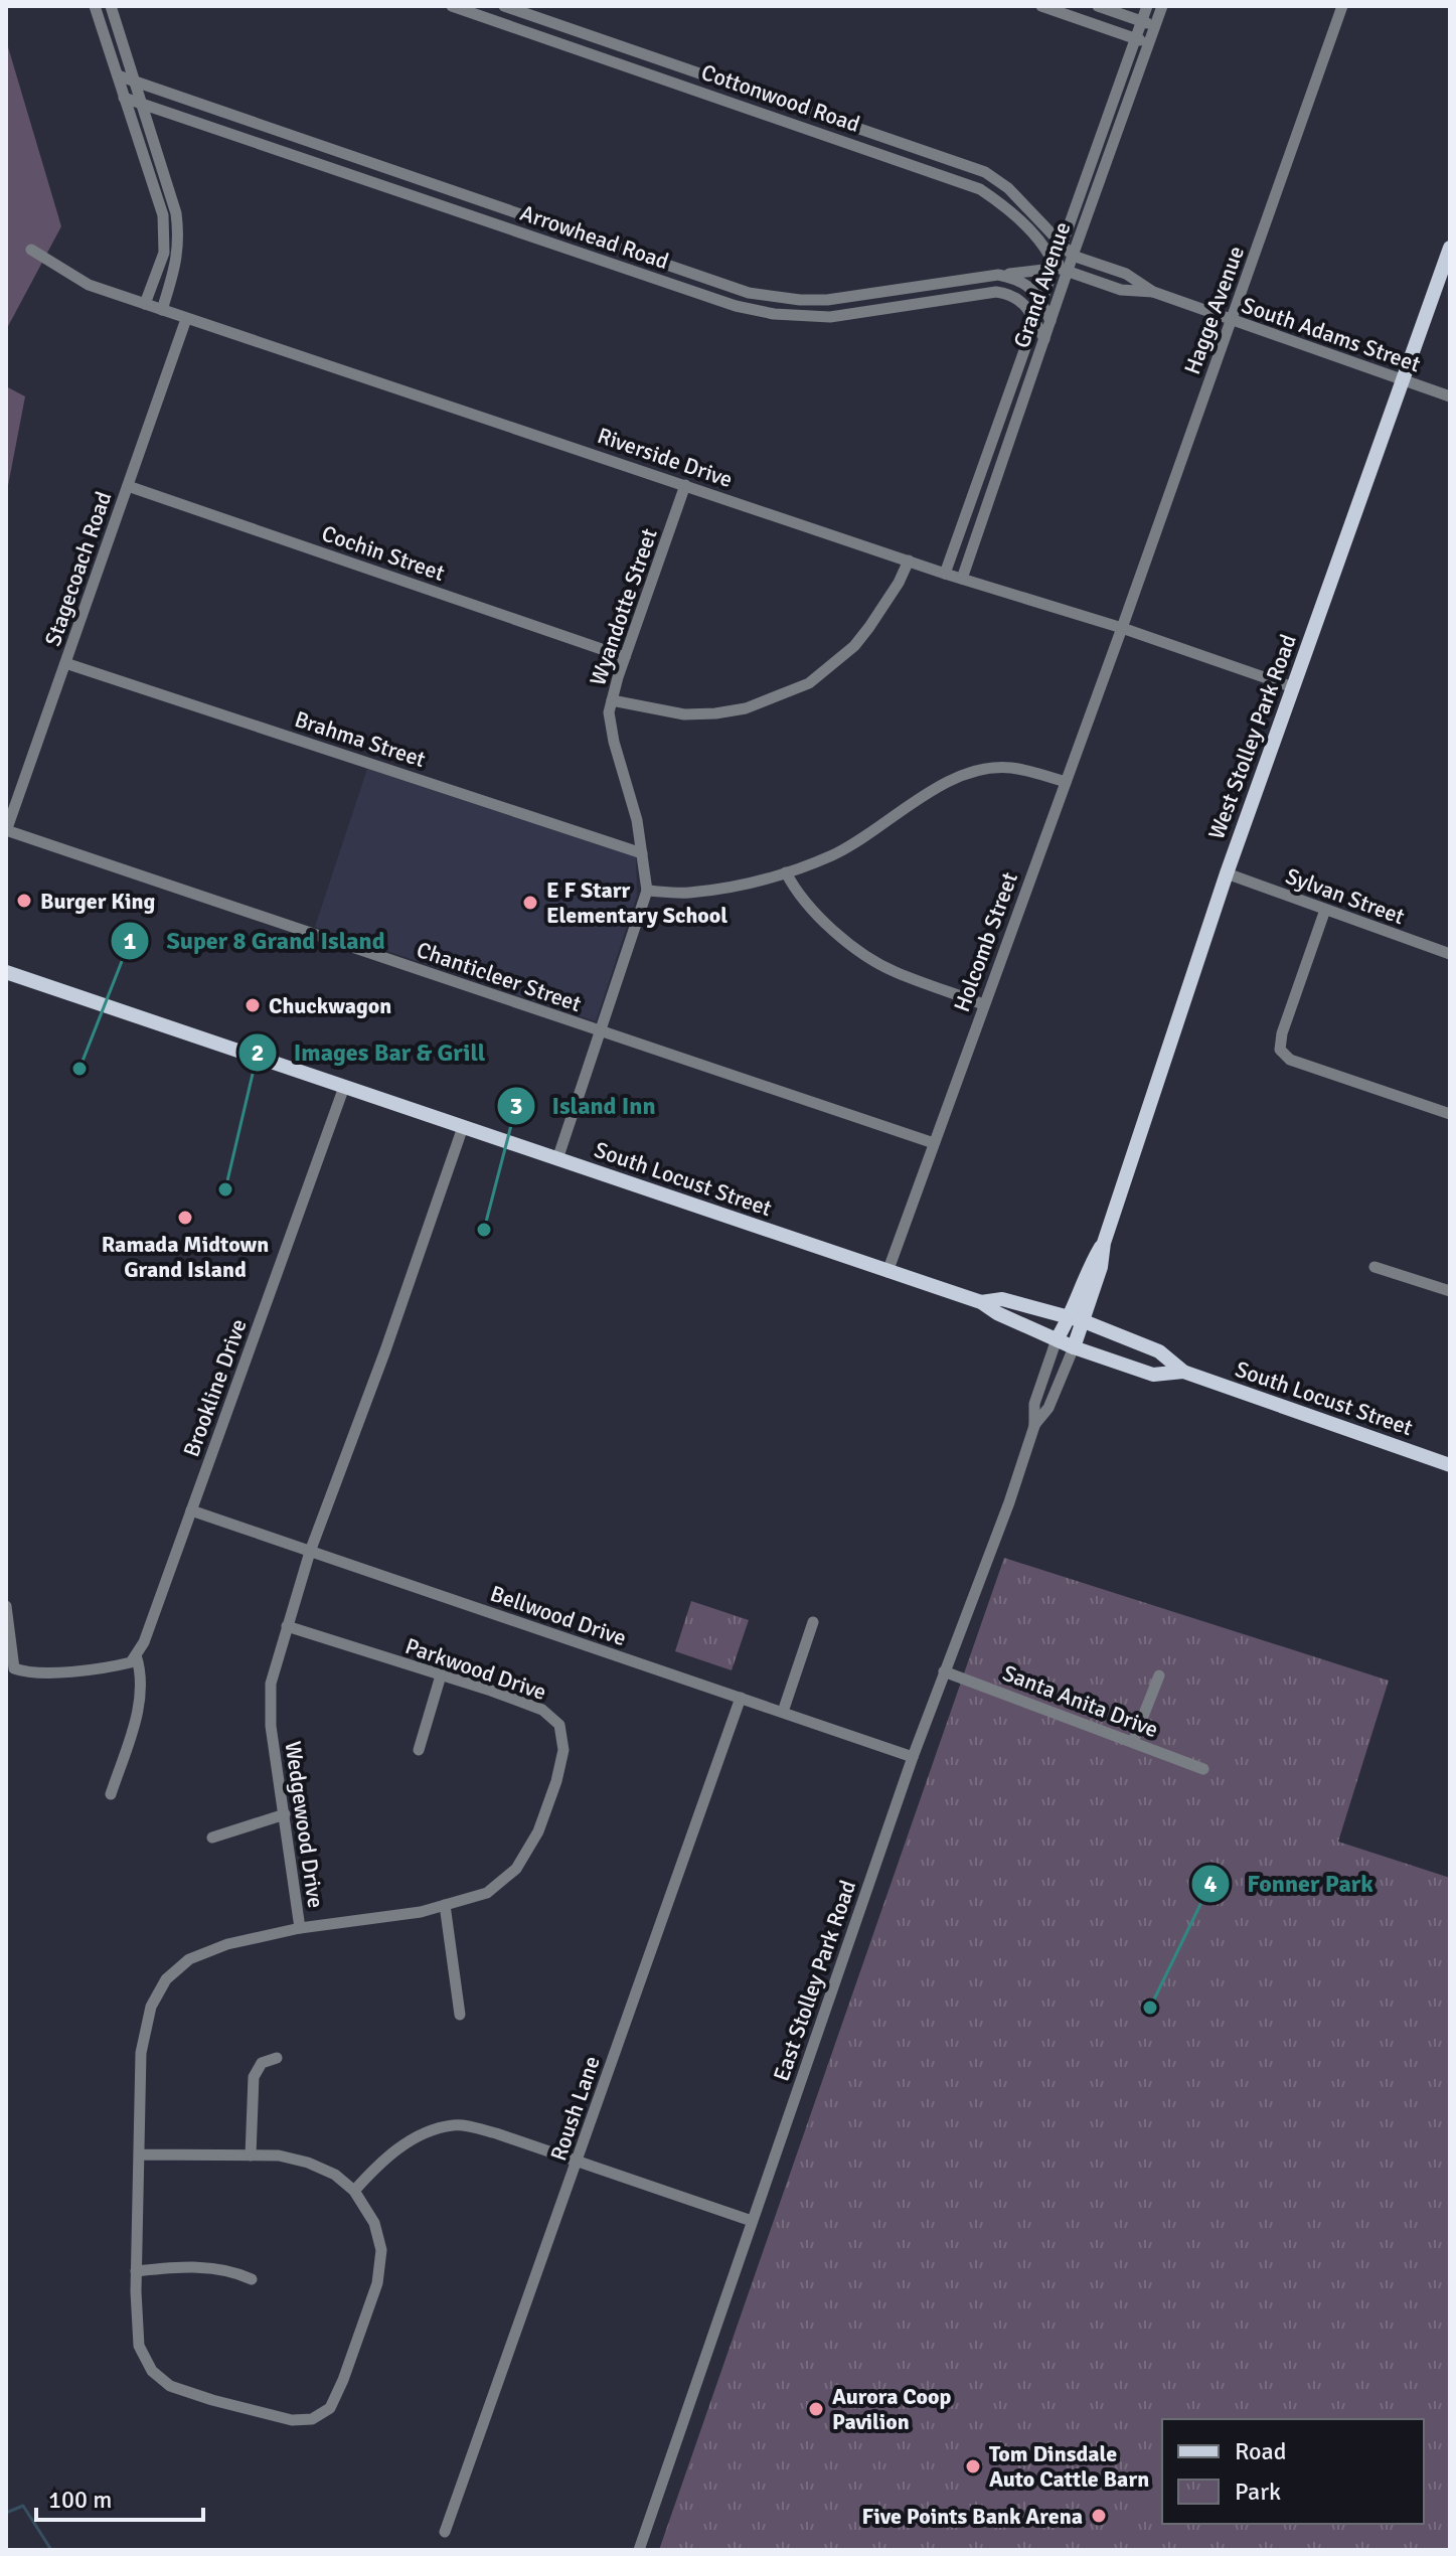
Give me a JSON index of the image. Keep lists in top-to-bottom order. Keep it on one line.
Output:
{"streets":{"main road":["West Stolley Park Road","South Locust Street"],"street":["Cottonwood Road","Arrowhead Road","Grand Avenue","Hagge Avenue","South Adams Street","Riverside Drive","Cochin Street","Stagecoach Road","Wyandotte Street","Brahma Street","Sylvan Street","Holcomb Street","Chanticleer Street","Brookline Drive","Bellwood Drive","Parkwood Drive","Santa Anita Drive","Wedgewood Drive","East Stolley Park Road","Roush Lane"]},"crossings":[["Cottonwood Road","Arrowhead Road"],["Cottonwood Road","Grand Avenue"],["Arrowhead Road","Grand Avenue"],["Grand Avenue","Riverside Drive"],["Hagge Avenue","South Adams Street"],["Hagge Avenue","Riverside Drive"],["Hagge Avenue","Holcomb Street"],["South Adams Street","West Stolley Park Road"],["Riverside Drive","Stagecoach Road"],["Riverside Drive","Wyandotte Street"],["Riverside Drive","West Stolley Park Road"],["Riverside Drive","Holcomb Street"],["Cochin Street","Stagecoach Road"],["Cochin Street","Wyandotte Street"],["Stagecoach Road","Brahma Street"],["Stagecoach Road","Chanticleer Street"],["Wyandotte Street","Brahma Street"],["Wyandotte Street","Chanticleer Street"],["Wyandotte Street","South Locust Street"],["West Stolley Park Road","Sylvan Street"],["West Stolley Park Road","South Locust Street"],["West Stolley Park Road","East Stolley Park Road"],["Holcomb Street","Chanticleer Street"],["Holcomb Street","South Locust Street"],["South Locust Street","Brookline Drive"],["South Locust Street","Wedgewood Drive"],["South Locust Street","East Stolley Park Road"],["Brookline Drive","Bellwood Drive"],["Bellwood Drive","Wedgewood Drive"],["Bellwood Drive","East Stolley Park Road"],["Bellwood Drive","Roush Lane"],["Parkwood Drive","Wedgewood Drive"],["Santa Anita Drive","East Stolley Park Road"]],"places":["Burger King","E F Starr Elementary School","Chuckwagon","Super 8 Grand Island","Images Bar & Grill","Ramada Midtown Grand Island","Island Inn","Fonner Park","Aurora Coop Pavilion","Tom Dinsdale Auto Cattle Barn","Five Points Bank Arena"],"legend":["Road","Park"],"scale_bar":"100 m"}
